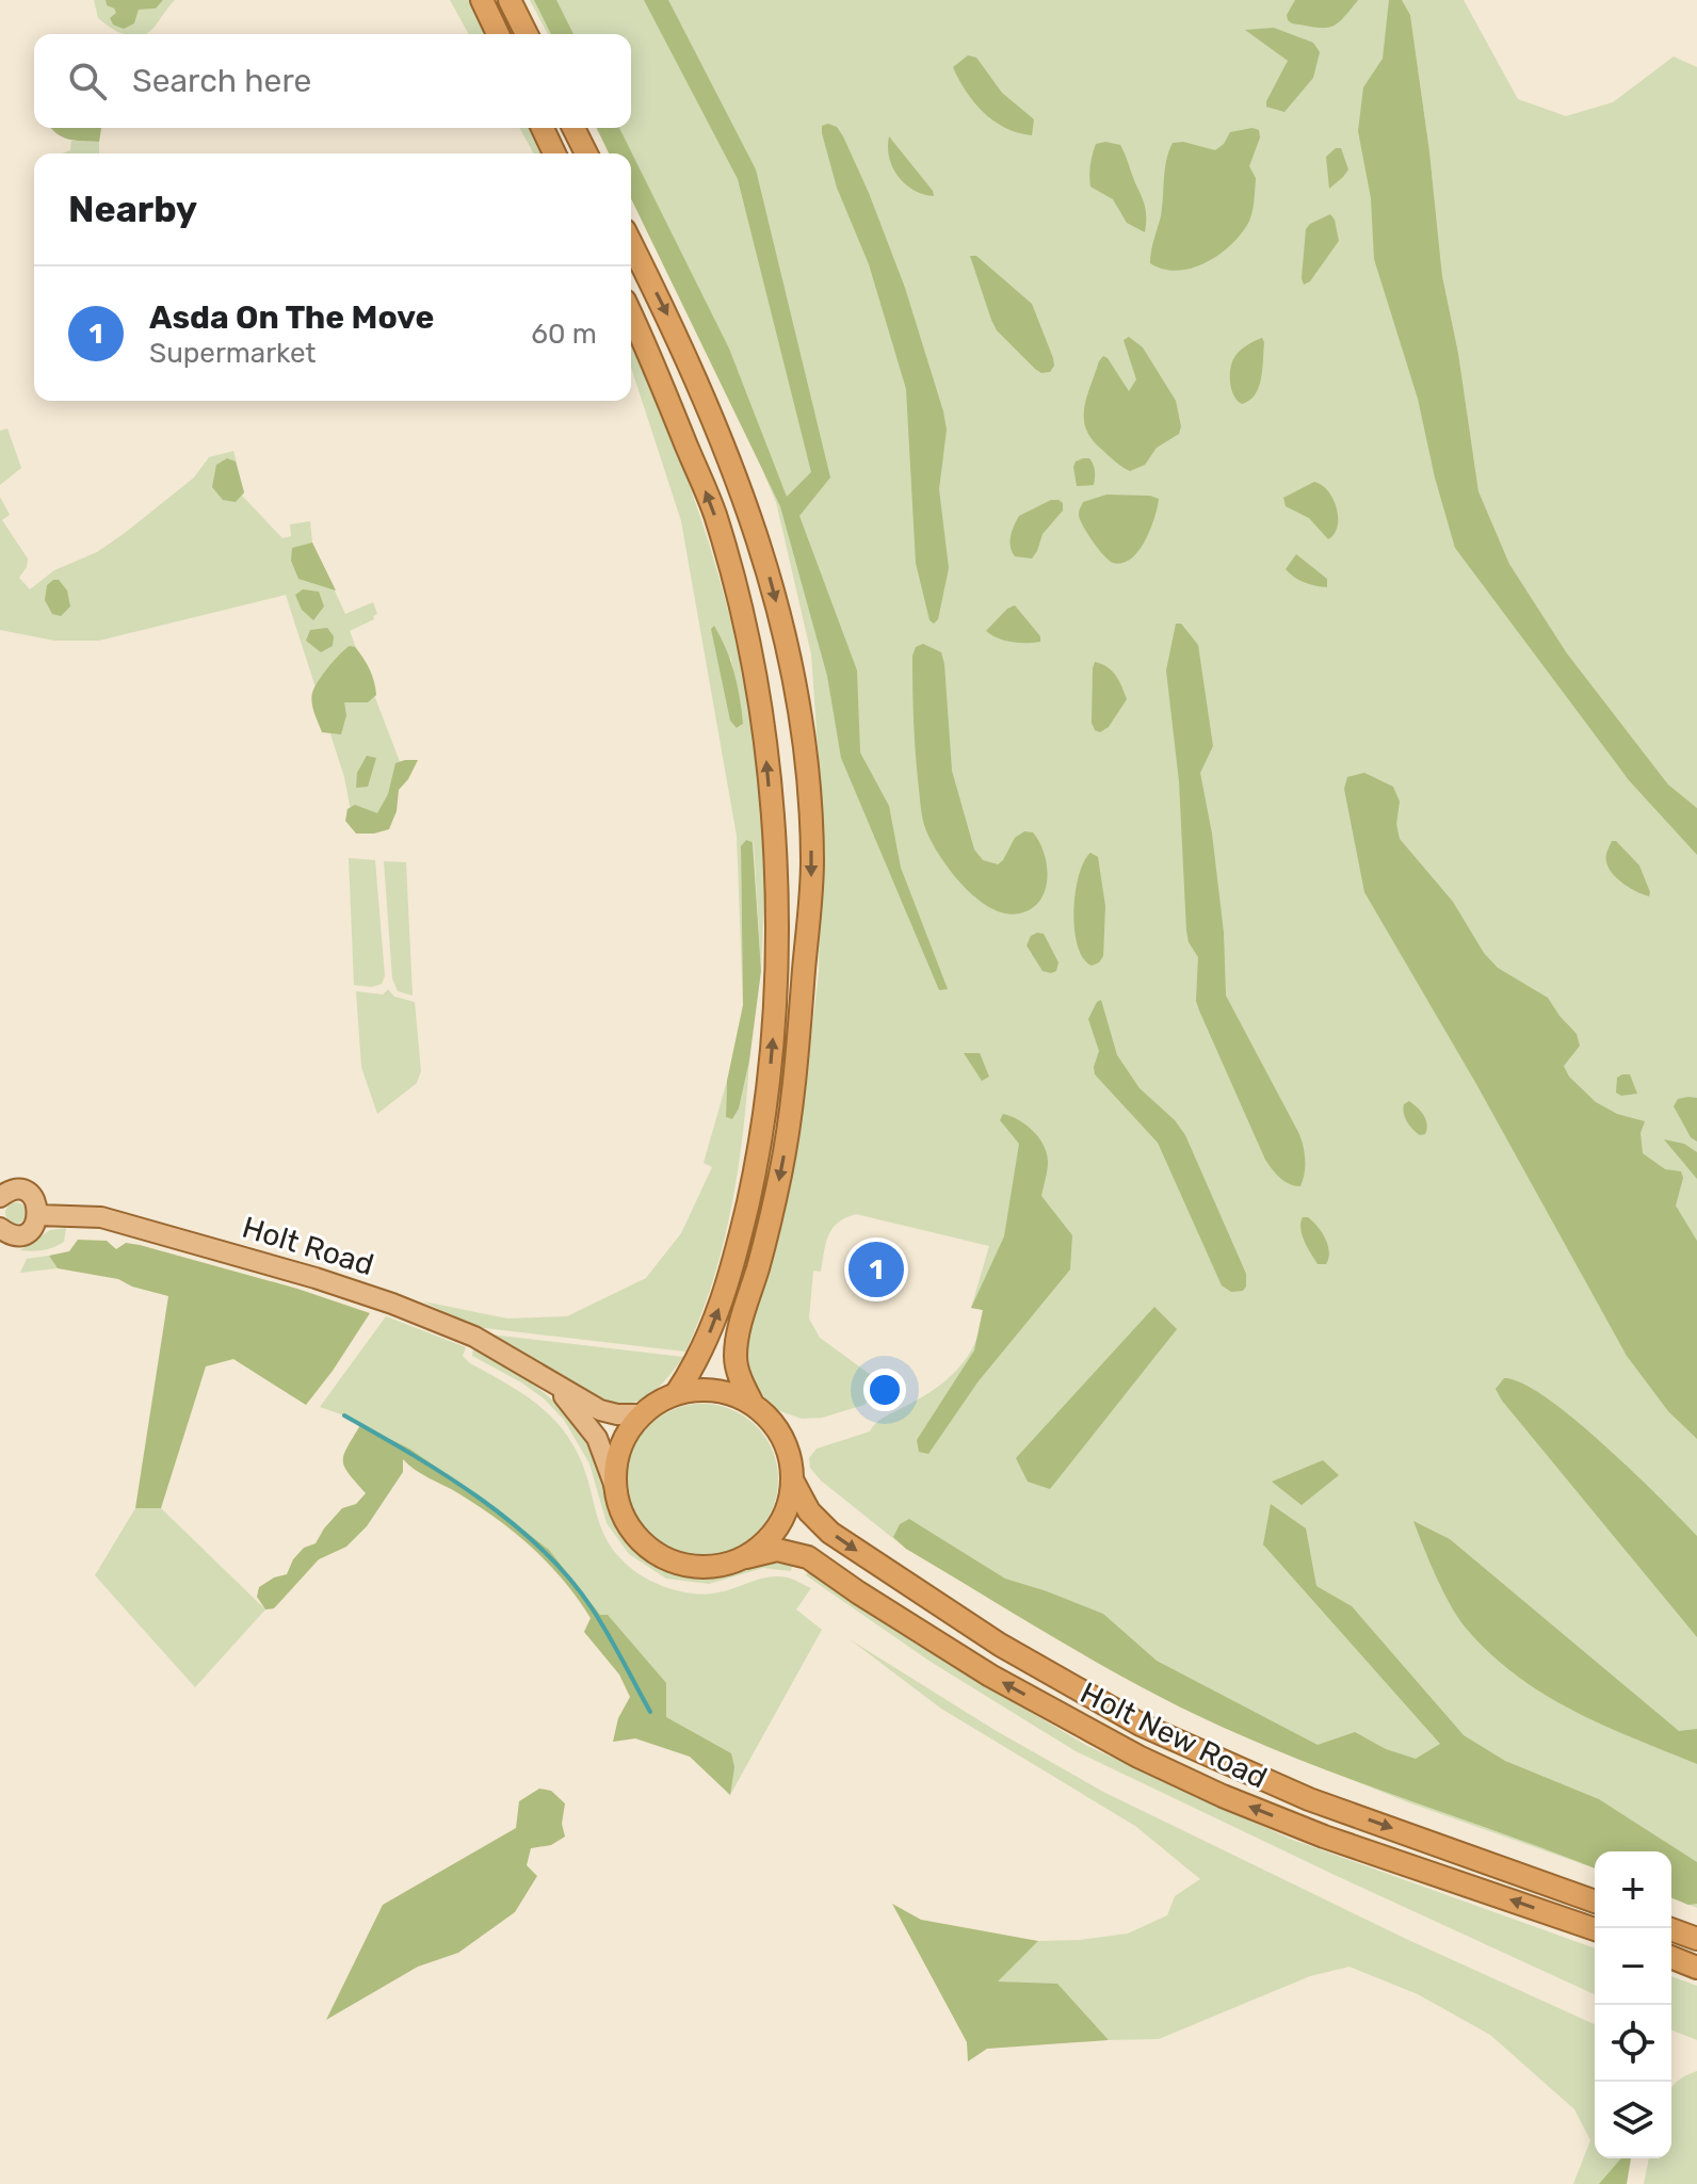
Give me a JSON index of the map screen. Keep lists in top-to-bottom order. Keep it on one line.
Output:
{"streets":{"highway":["Holt New Road"],"main road":["Holt Road"]},"crossings":[["Holt Road","Holt New Road"]],"page":{"search":"Search here","heading":"Nearby","list":[{"mark":"1","name":"Asda On The Move","note":"Supermarket","value":"60 m"}],"pins":"1","map_buttons":["+","−"]}}
